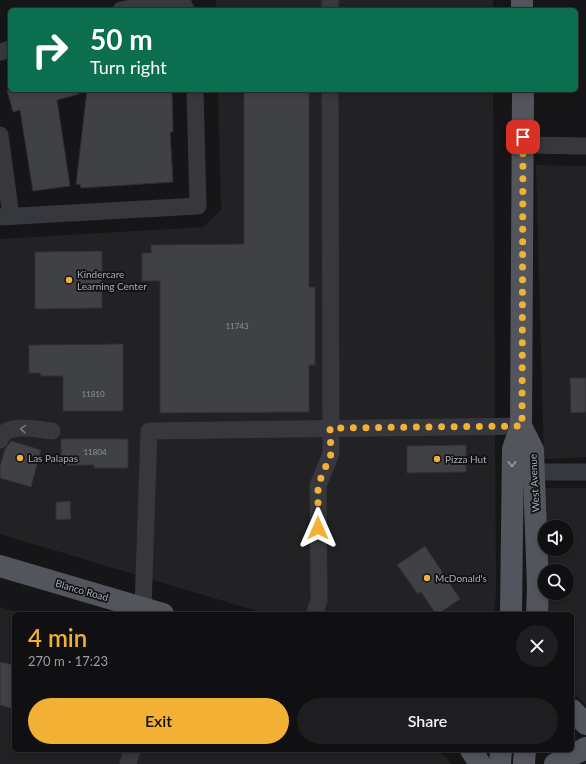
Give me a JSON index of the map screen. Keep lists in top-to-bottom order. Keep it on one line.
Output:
{"streets":{"main road":["West Avenue","Blanco Road"]},"places":["Kindercare Learning Center","Las Palapas","Pizza Hut","McDonald's"],"house_numbers":["11743","11810","11804"],"page":{"turn":["50 m","Turn right"],"heading":["4 min","270 m · 17:23"],"buttons":["Exit","Share"]}}
